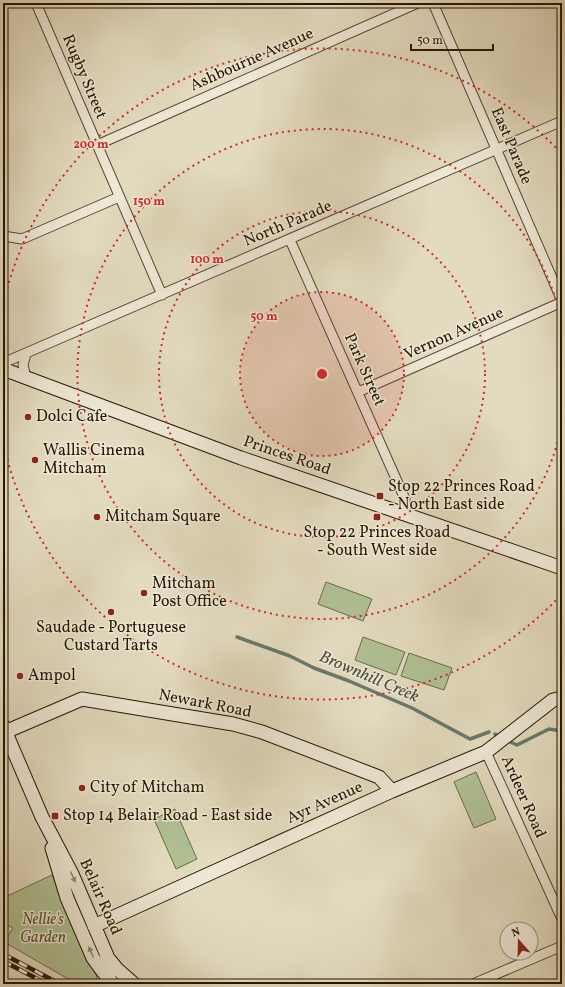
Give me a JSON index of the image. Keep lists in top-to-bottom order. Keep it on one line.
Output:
{"streets":{"street":["Ashbourne Avenue","Rugby Street","East Parade","North Parade","Vernon Avenue","Park Street","Princes Road","Newark Road","Ardeer Road","Ayr Avenue","Belair Road"]},"crossings":[["Ashbourne Avenue","Rugby Street"],["Rugby Street","North Parade"],["East Parade","North Parade"],["East Parade","Vernon Avenue"],["North Parade","Park Street"],["Vernon Avenue","Park Street"],["Park Street","Princes Road"],["Newark Road","Ayr Avenue"],["Newark Road","Belair Road"],["Ardeer Road","Ayr Avenue"],["Ayr Avenue","Belair Road"]],"water":["Brownhill Creek"],"parks":["Nellie's Garden"],"places":{"other":["Dolci Cafe","Wallis Cinema Mitcham","Mitcham Square","Mitcham Post Office","Saudade - Portuguese Custard Tarts","Ampol","City of Mitcham"],"transit":["Stop 22 Princes Road - North East side","Stop 22 Princes Road - South West side","Stop 14 Belair Road - East side"]},"scale_bar":"50 m","north":"top","rings":["200 m","150 m","100 m","50 m"]}
